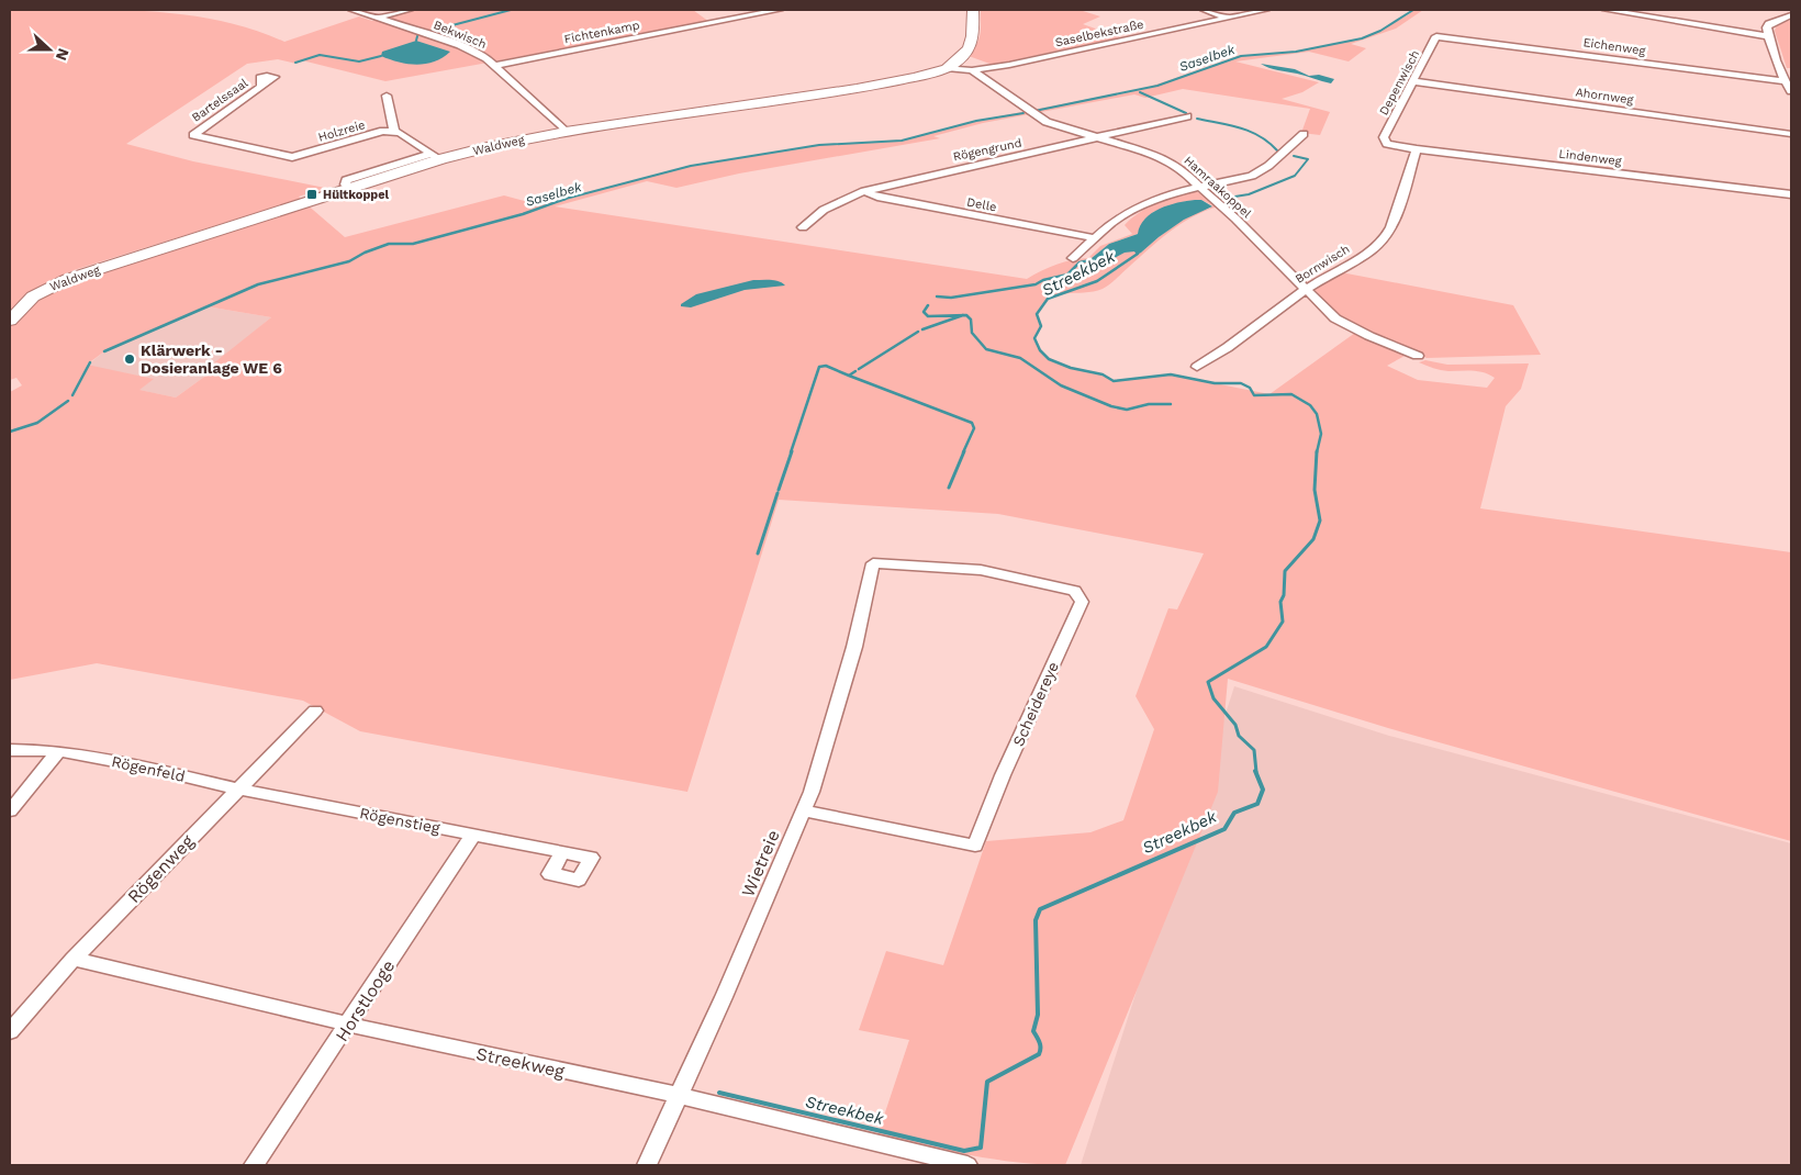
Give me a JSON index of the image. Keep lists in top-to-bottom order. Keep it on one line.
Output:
{"streets":{"main road":["Waldweg"],"street":["Fichtenkamp","Saselbekstraße","Bekwisch","Eichenweg","Depenwisch","Ahornweg","Bartelssaal","Holzreie","Rögengrund","Lindenweg","Hamraakoppel","Delle","Bornwisch","Scheidereye","Rögenfeld","Rögenstieg","Wietreie","Rögenweg","Horstlooge","Streekweg"]},"crossings":[["Fichtenkamp","Bekwisch"],["Saselbekstraße","Hamraakoppel"],["Bekwisch","Waldweg"],["Eichenweg","Depenwisch"],["Depenwisch","Ahornweg"],["Depenwisch","Lindenweg"],["Bartelssaal","Holzreie"],["Waldweg","Hamraakoppel"],["Rögengrund","Hamraakoppel"],["Rögengrund","Delle"],["Lindenweg","Bornwisch"],["Hamraakoppel","Bornwisch"],["Scheidereye","Wietreie"],["Rögenfeld","Rögenstieg"],["Rögenfeld","Rögenweg"],["Rögenstieg","Rögenweg"],["Rögenstieg","Horstlooge"],["Wietreie","Streekweg"],["Rögenweg","Streekweg"],["Horstlooge","Streekweg"]],"water":["Saselbek","Streekbek"],"places":{"transit":["Hültkoppel"],"other":["Klärwerk - Dosieranlage WE 6"]},"north":"right"}
